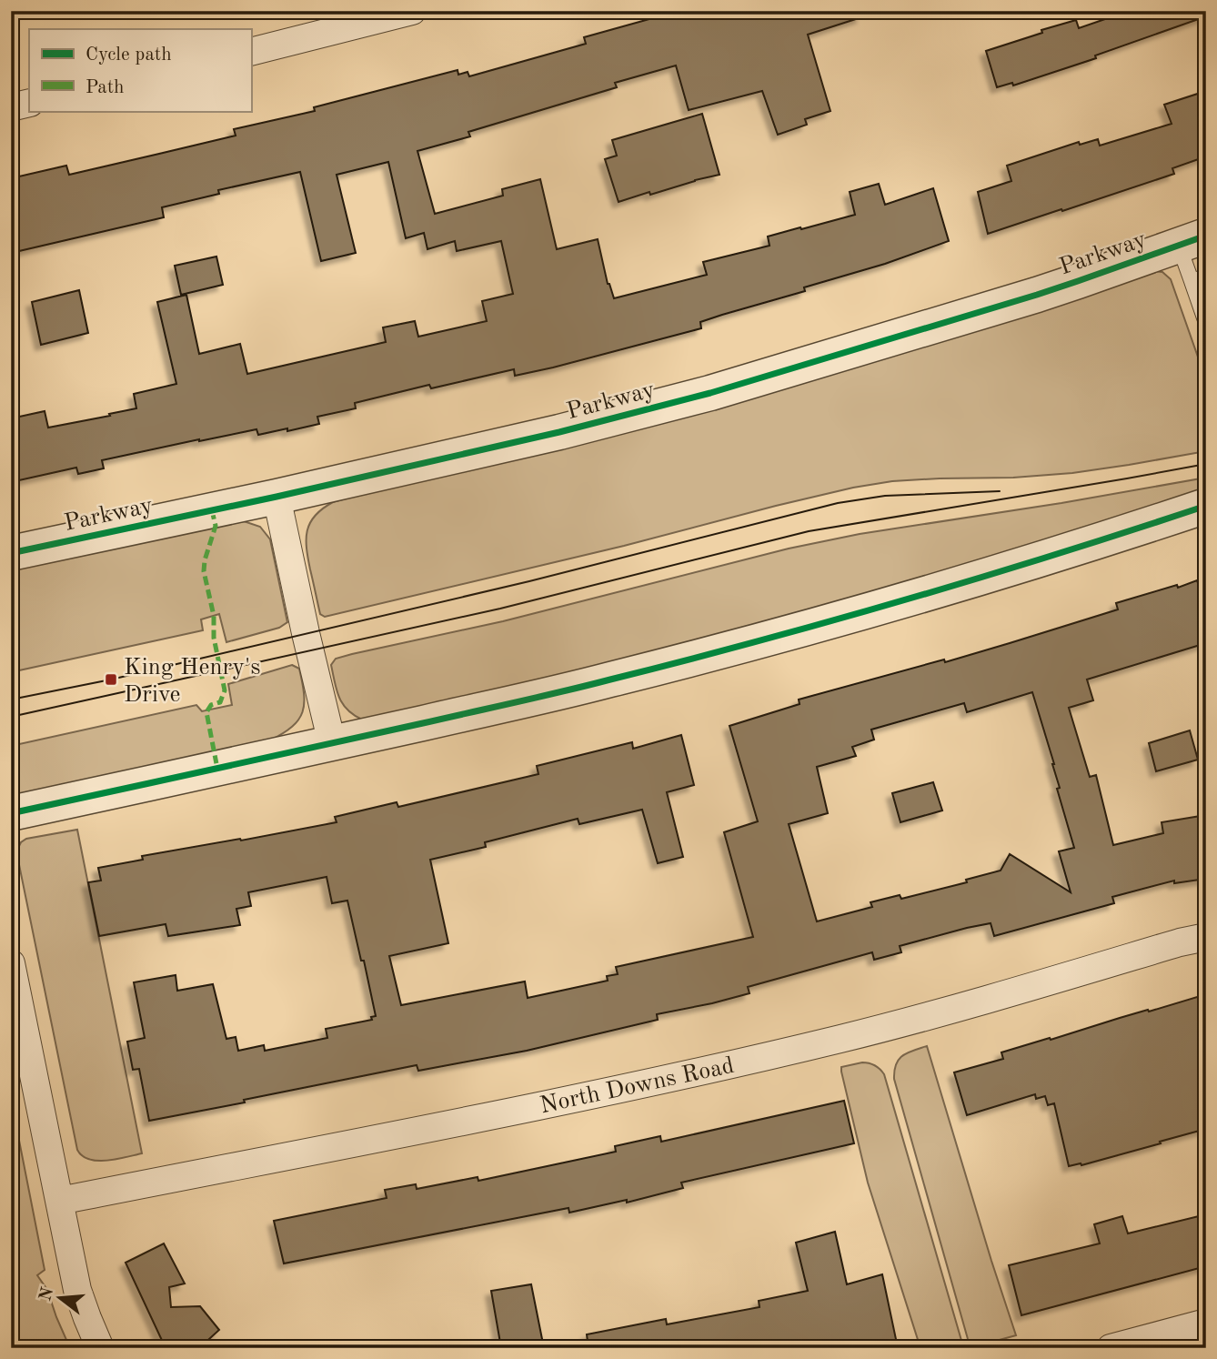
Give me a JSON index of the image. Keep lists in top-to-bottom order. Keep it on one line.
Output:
{"streets":{"street":["Parkway","North Downs Road"]},"places":{"transit":["King Henry's Drive"]},"legend":["Cycle path","Path"],"north":"left"}
